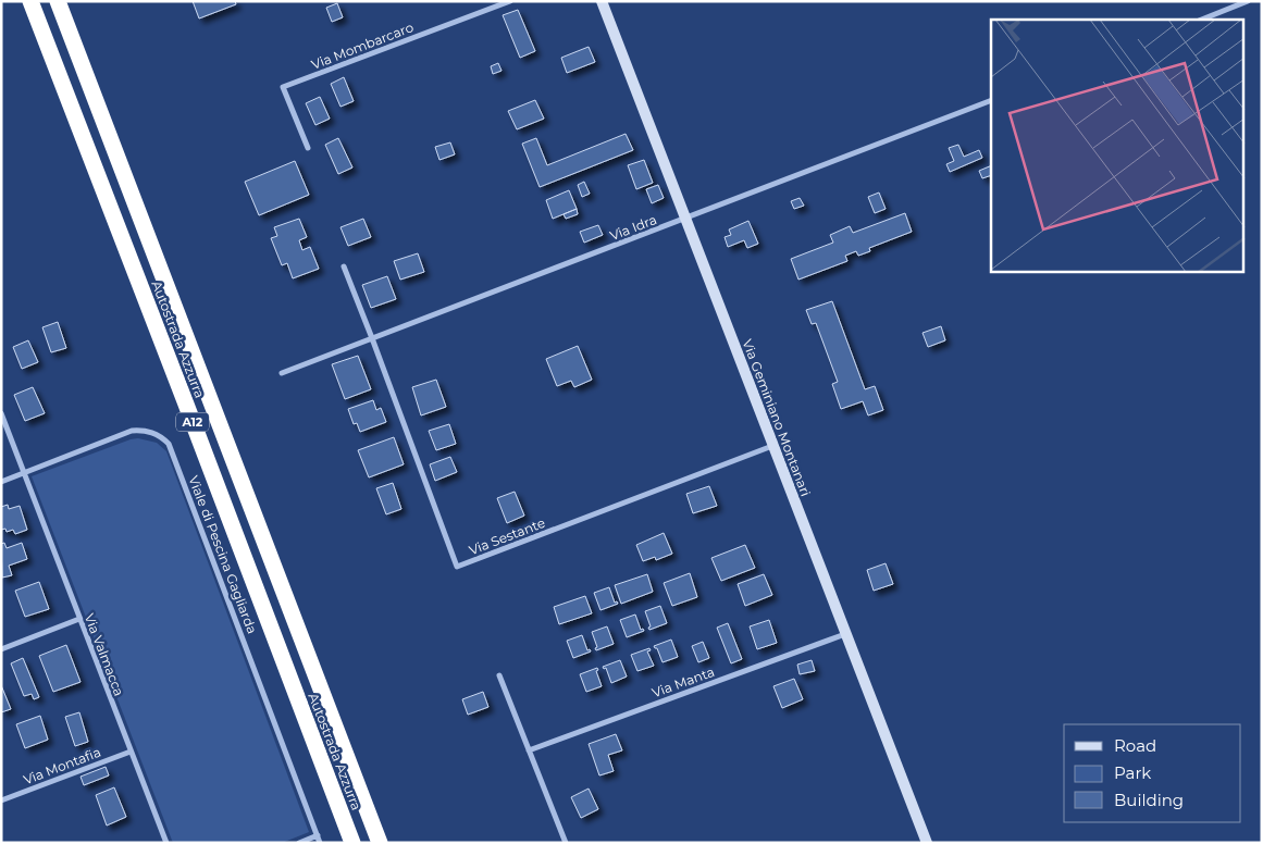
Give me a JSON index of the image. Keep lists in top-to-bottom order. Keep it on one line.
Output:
{"streets":{"highway":["Autostrada Azzurra","A12"],"street":["Via Mombarcaro","Via Idra","Via Geminiano Montanari","Via Sestante","Viale di Pescina Gagliarda","Via Valmacca","Via Manta","Via Montafia"]},"crossings":[["Via Idra","Via Geminiano Montanari"],["Via Idra","Via Sestante"],["Via Geminiano Montanari","Via Sestante"],["Via Geminiano Montanari","Via Manta"],["Viale di Pescina Gagliarda","Via Valmacca"],["Via Valmacca","Via Montafia"]],"legend":["Road","Park","Building"]}
